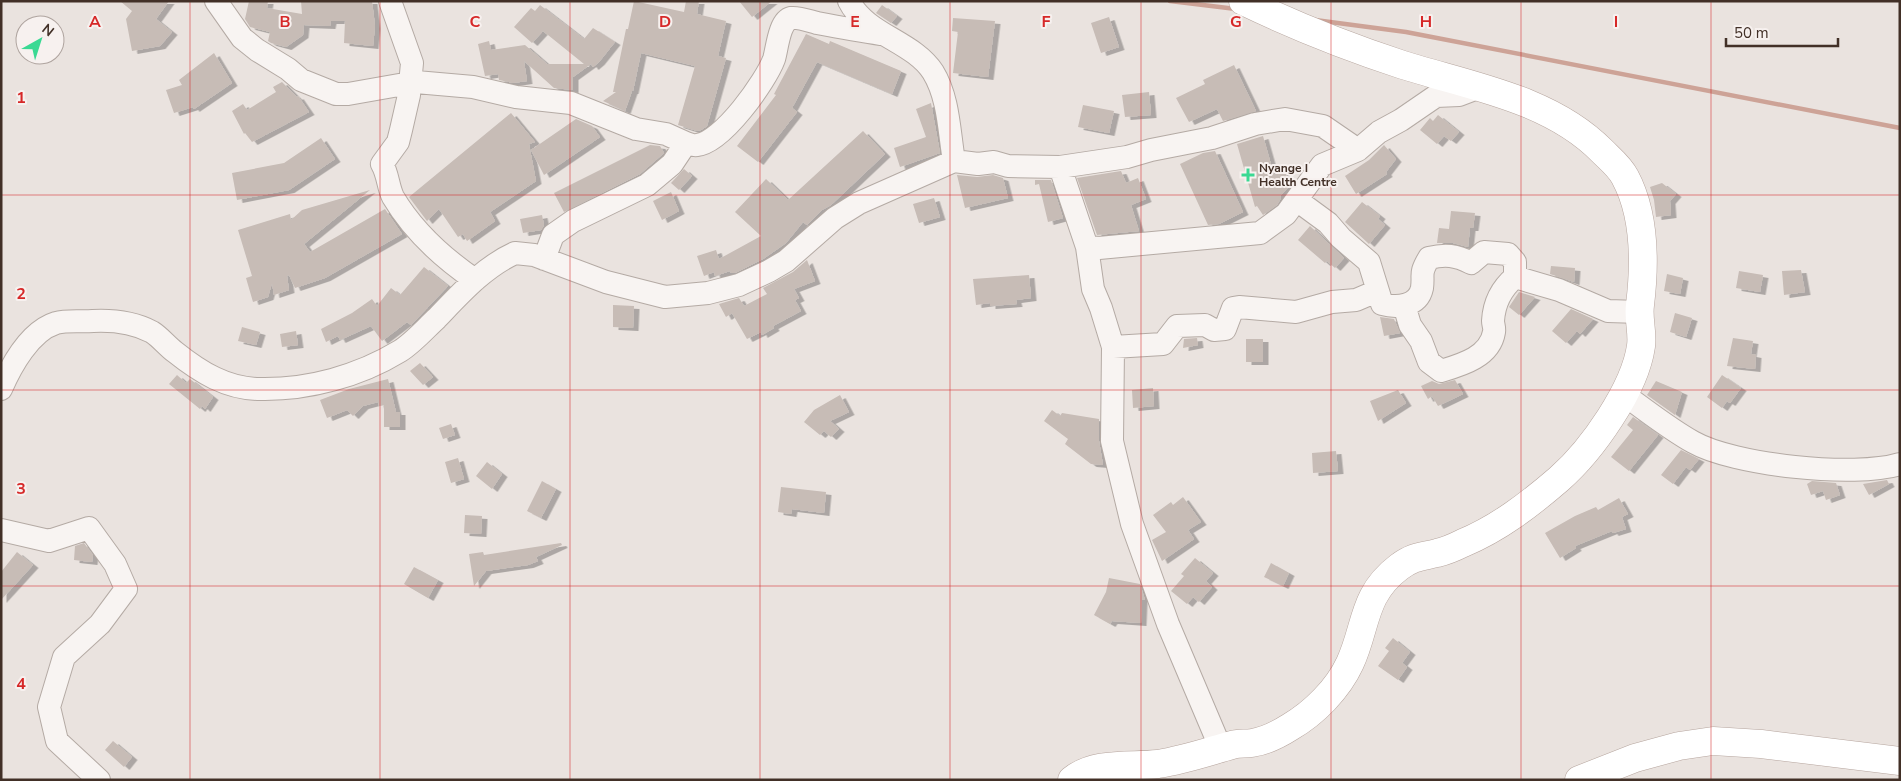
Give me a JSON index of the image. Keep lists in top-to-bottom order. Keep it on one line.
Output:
{"places":{"health":["Nyange I Health Centre"]},"scale_bar":"50 m","north":"top right","grid":{"columns":["A","B","C","D","E","F","G","H","I"],"rows":["1","2","3","4"]}}
